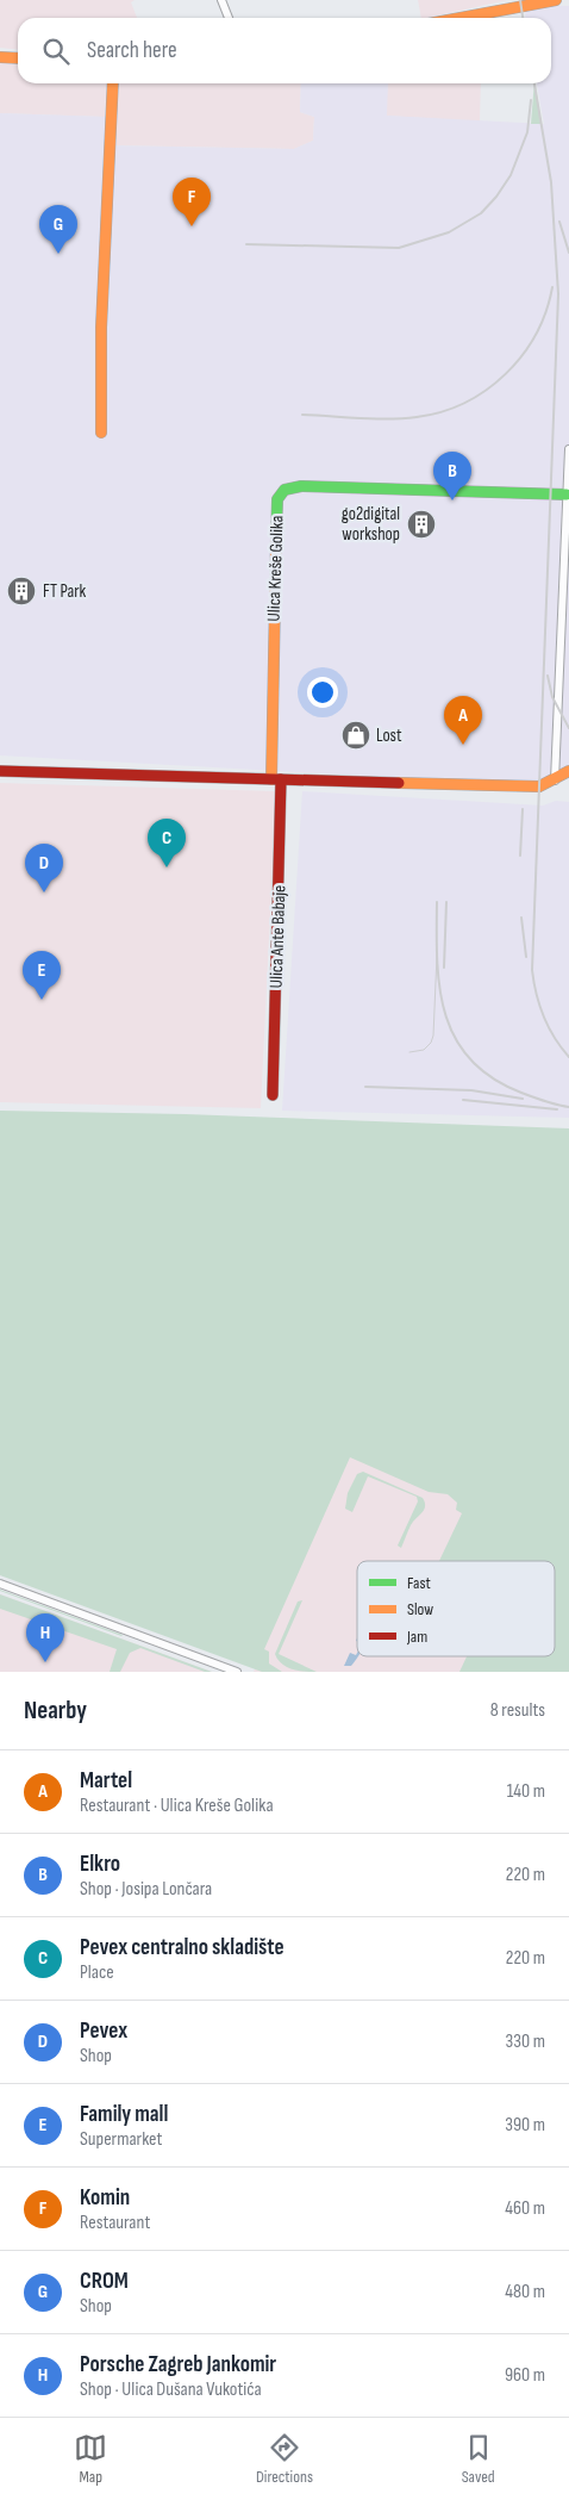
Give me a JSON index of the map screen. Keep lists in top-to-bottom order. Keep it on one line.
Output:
{"streets":{"street":["Ulica Kreše Golika","Ulica Ante Babaje"]},"crossings":[["Ulica Kreše Golika","Ulica Ante Babaje"]],"places":{"building":["go2digital workshop","FT Park"],"shop":["Lost"]},"legend":["Fast","Slow","Jam"],"page":{"search":"Search here","pins":["F","G","B","A","C","D","E","H"],"heading":["Nearby","8 results"],"list":[{"mark":"A","name":"Martel","note":"Restaurant · Ulica Kreše Golika","value":"140 m"},{"mark":"B","name":"Elkro","note":"Shop · Josipa Lončara","value":"220 m"},{"mark":"C","name":"Pevex centralno skladište","note":"Place","value":"220 m"},{"mark":"D","name":"Pevex","note":"Shop","value":"330 m"},{"mark":"E","name":"Family mall","note":"Supermarket","value":"390 m"},{"mark":"F","name":"Komin","note":"Restaurant","value":"460 m"},{"mark":"G","name":"CROM","note":"Shop","value":"480 m"},{"mark":"H","name":"Porsche Zagreb Jankomir","note":"Shop · Ulica Dušana Vukotića","value":"960 m"}],"nav":["Map","Directions","Saved"]}}
